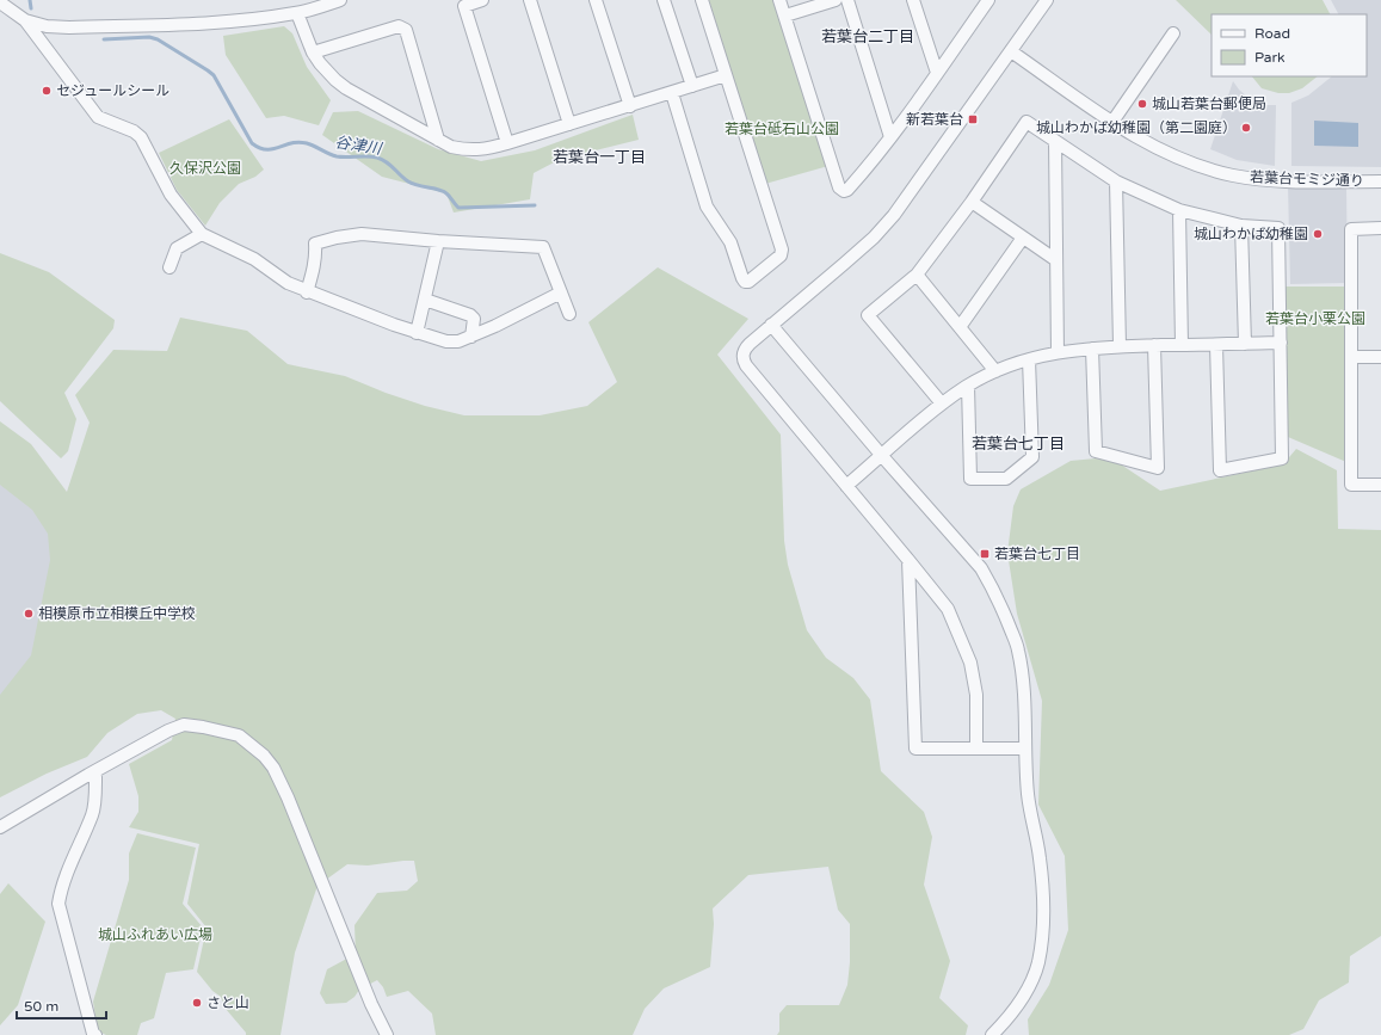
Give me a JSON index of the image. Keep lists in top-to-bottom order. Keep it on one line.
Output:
{"streets":{"street":["若葉台モミジ通り"]},"districts":["若葉台二丁目","若葉台一丁目","若葉台七丁目"],"water":["谷津川"],"parks":["若葉台砥石山公園","久保沢公園","若葉台小栗公園","城山ふれあい広場"],"places":{"other":["セジュールシール","城山若葉台郵便局","城山わかば幼稚園（第二園庭）","城山わかば幼稚園","相模原市立相模丘中学校","さと山"],"transit":["新若葉台","若葉台七丁目"]},"legend":["Road","Park"],"scale_bar":"50 m"}
